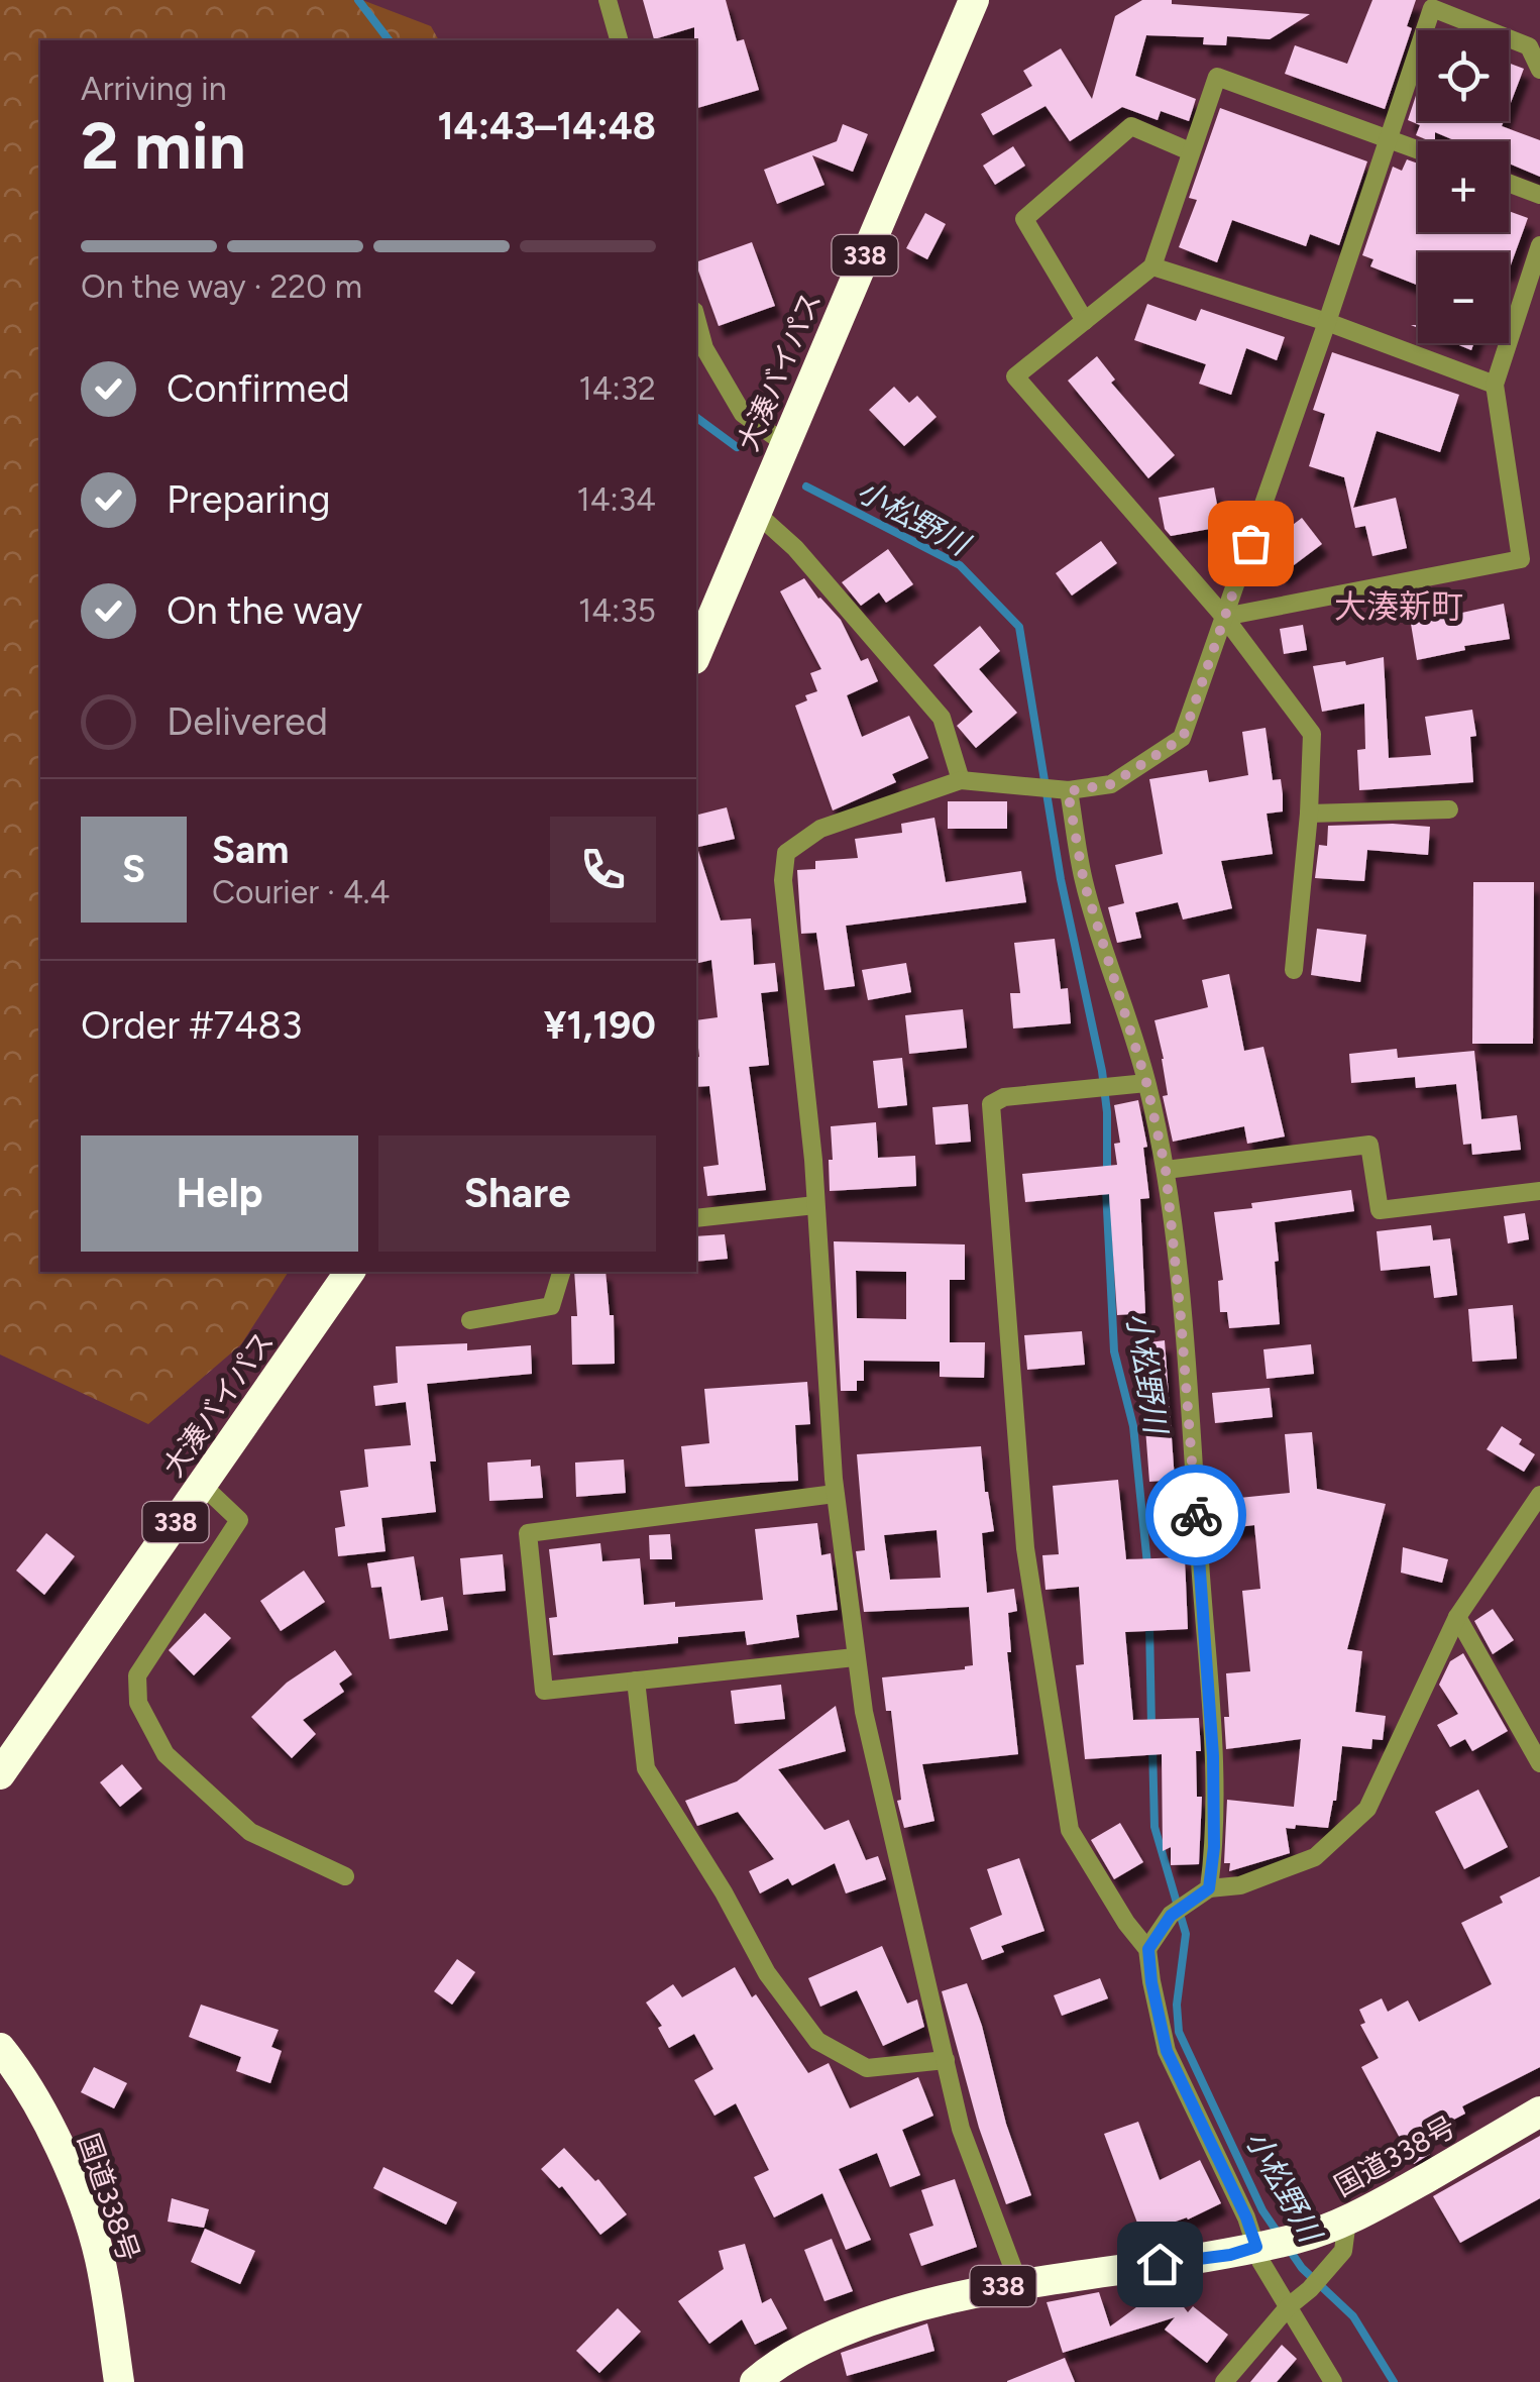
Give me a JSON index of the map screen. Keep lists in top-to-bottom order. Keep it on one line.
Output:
{"streets":{"highway":["338","大湊バイパス","国道338号"]},"districts":["大湊新町"],"water":["小松野川"],"page":{"map_buttons":["+","−"],"heading":["2 min","Arriving in","14:43–14:48"],"panel":["Sam","Courier · 4.4","Order #7483","¥1,190"],"bar":"On the way · 220 m","list":[["Confirmed","14:32"],["Preparing","14:34"],["On the way","14:35"],"Delivered"],"round":"S","buttons":["Help","Share"]}}
